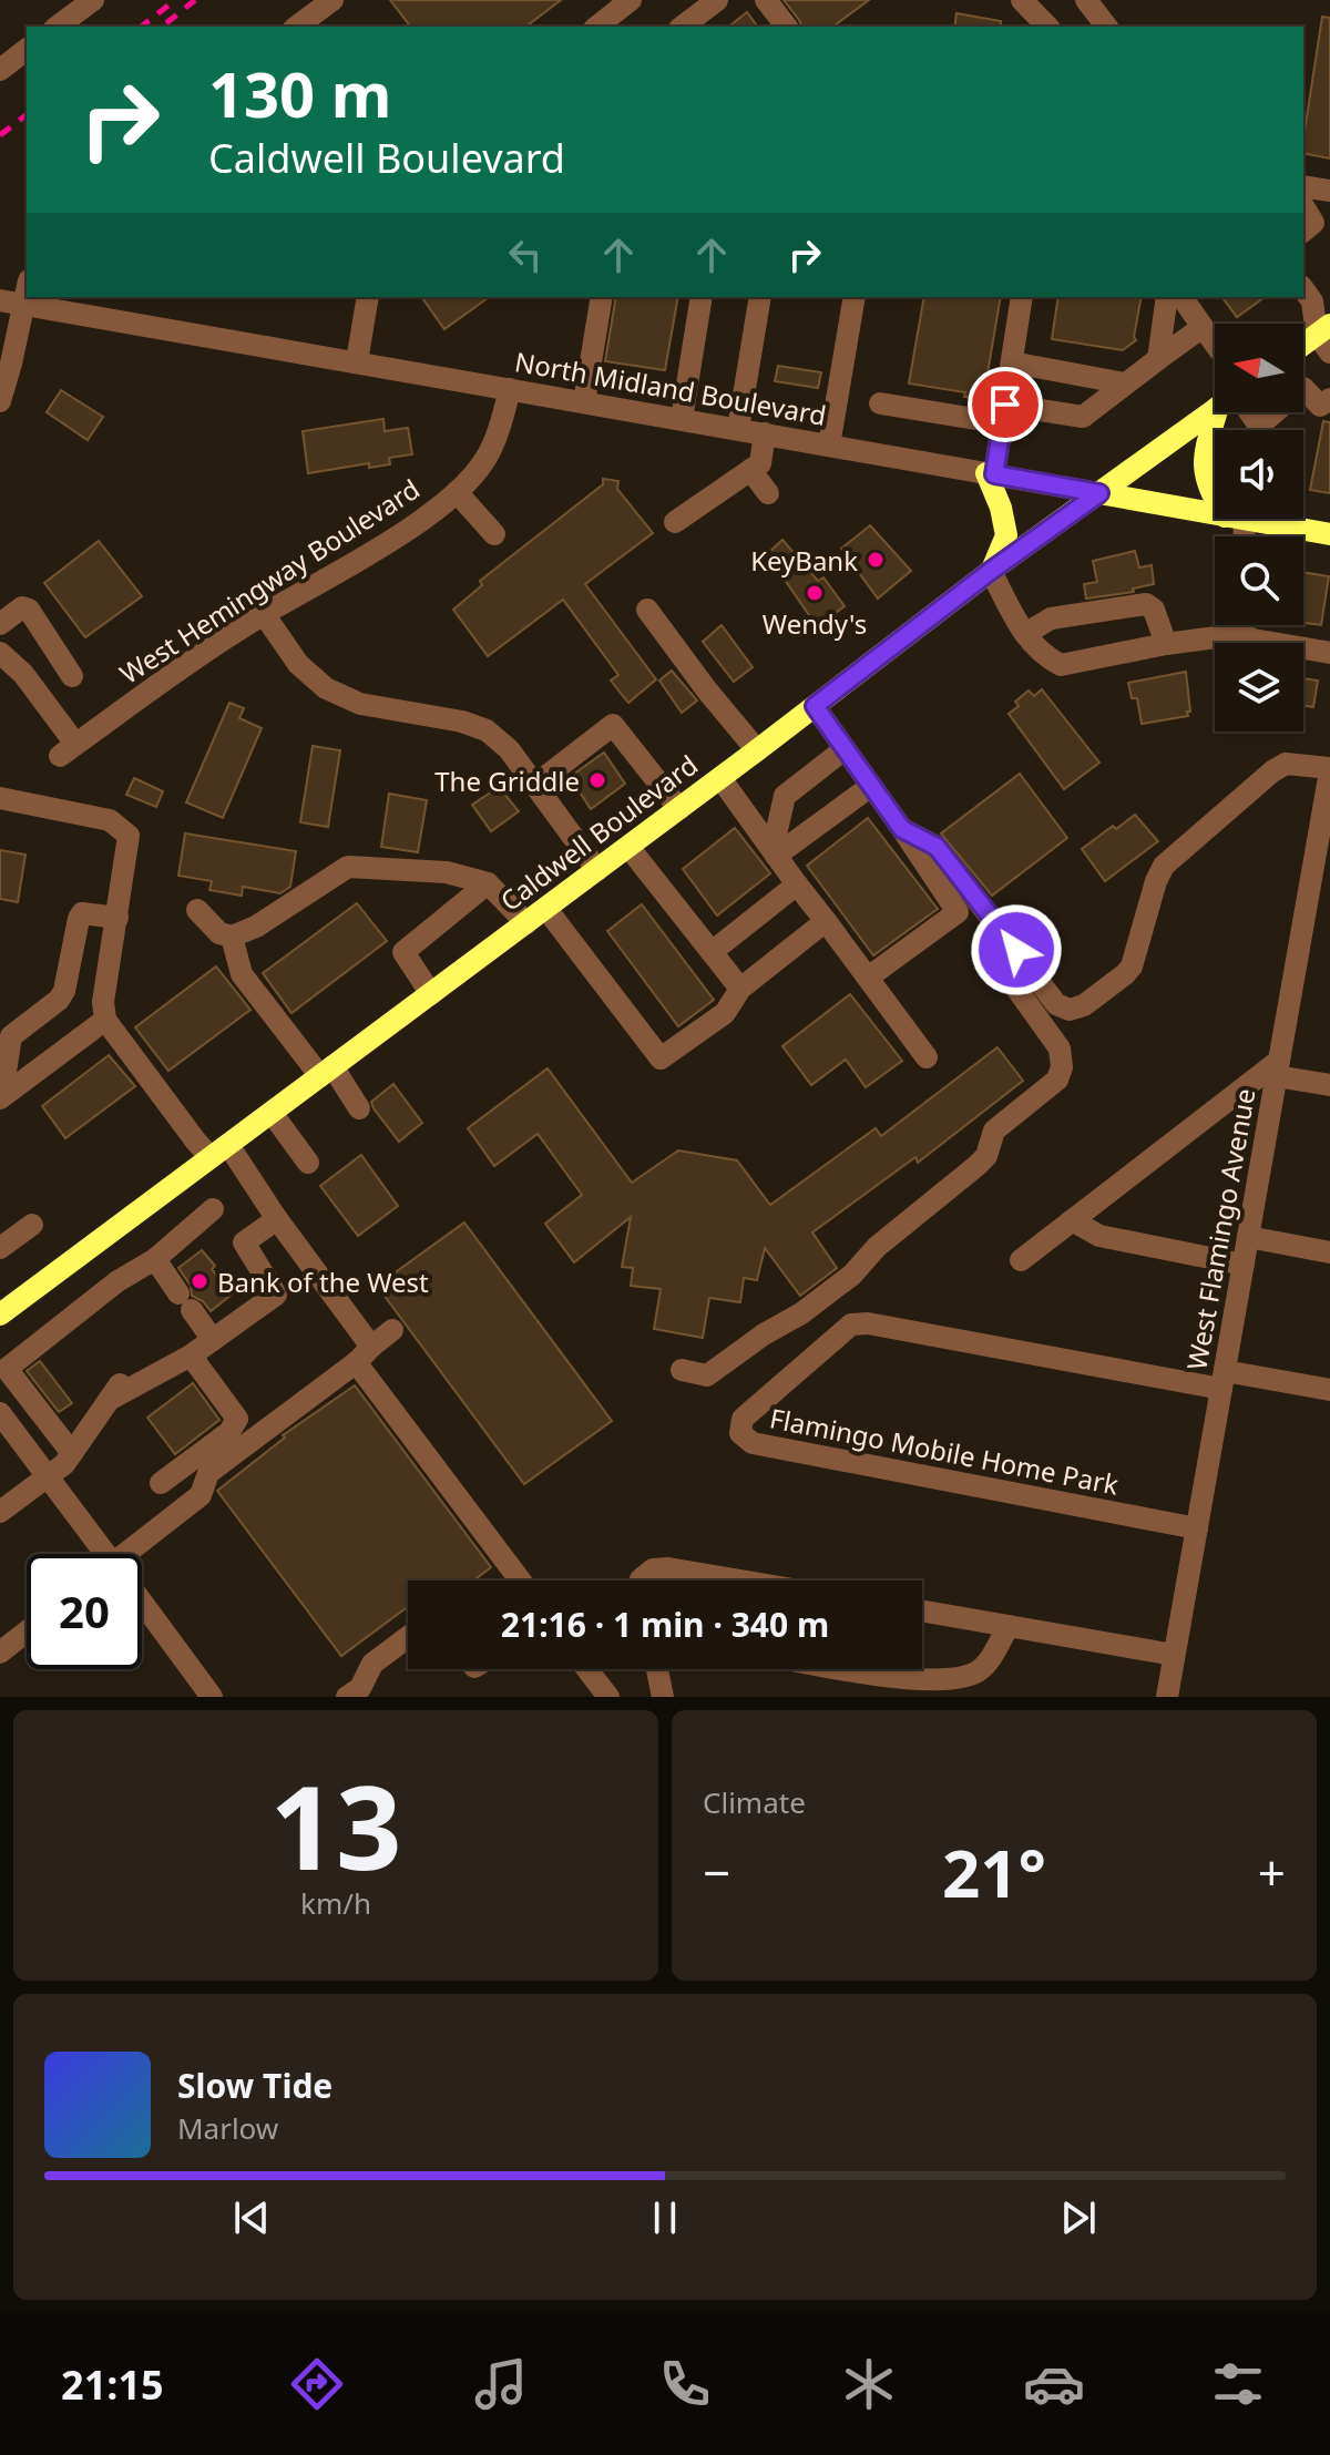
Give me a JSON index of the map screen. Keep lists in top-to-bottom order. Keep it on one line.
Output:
{"streets":{"main road":["North Midland Boulevard","Caldwell Boulevard"],"street":["West Hemingway Boulevard","West Flamingo Avenue","Flamingo Mobile Home Park"]},"crossings":[["North Midland Boulevard","West Hemingway Boulevard"],["North Midland Boulevard","Caldwell Boulevard"],["West Flamingo Avenue","Flamingo Mobile Home Park"]],"places":["KeyBank","Wendy's","The Griddle","Bank of the West"],"north":"left","page":{"turn":["130 m","Caldwell Boulevard"],"limit":"20","trip":"21:16 · 1 min · 340 m","tile":[["13","km/h"],"Climate"],"heat":["−","21°","+"],"song":["Slow Tide","Marlow"],"tabs":"21:15"}}
